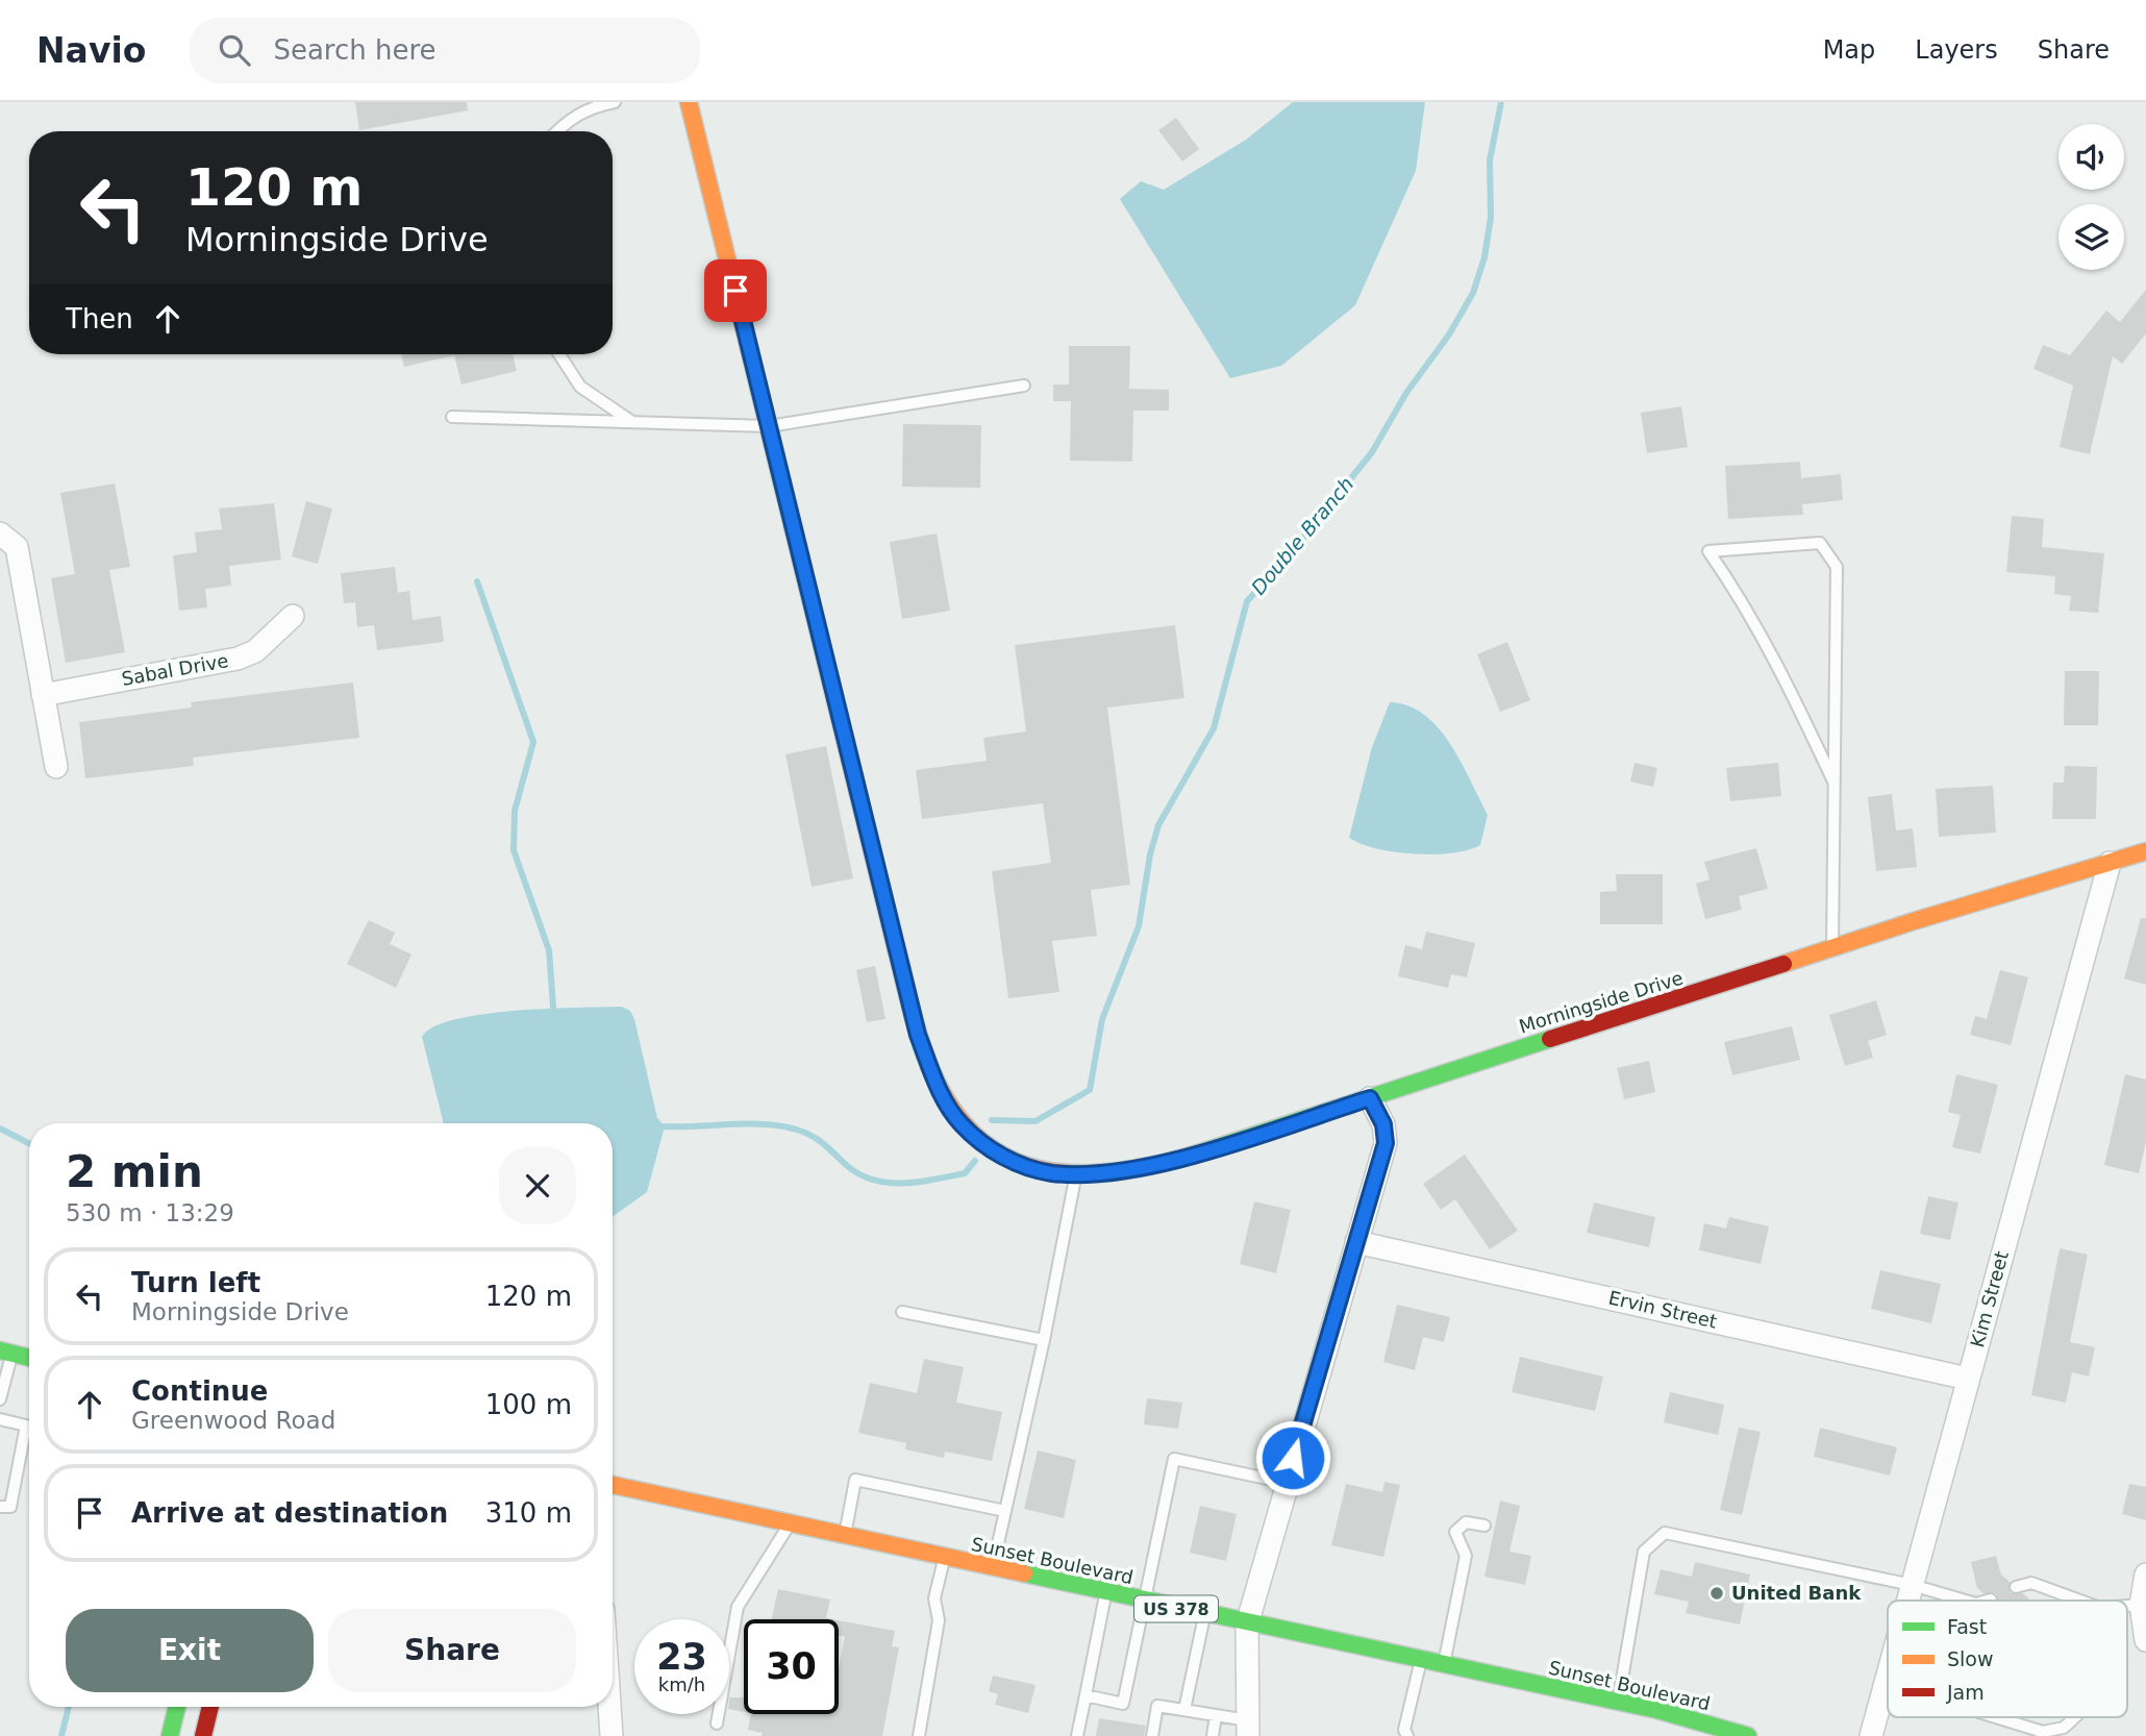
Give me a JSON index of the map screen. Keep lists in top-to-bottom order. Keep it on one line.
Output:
{"streets":{"street":["Sabal Drive","Morningside Drive","Kim Street","Ervin Street","Sunset Boulevard","US 378"]},"crossings":[["Morningside Drive","Kim Street"],["Kim Street","Ervin Street"]],"water":["Double Branch"],"places":["United Bank"],"legend":["Fast","Slow","Jam"],"page":{"header":"Navio","search":"Search here","nav":["Map","Layers","Share"],"turn":["120 m","Morningside Drive"],"then":"Then","heading":["2 min","530 m · 13:29"],"list":[{"name":"Turn left","note":"Morningside Drive","value":"120 m"},{"name":"Continue","note":"Greenwood Road","value":"100 m"},{"name":"Arrive at destination","value":"310 m"}],"buttons":["Exit","Share"],"speed":"23 km/h","limit":"30"}}
